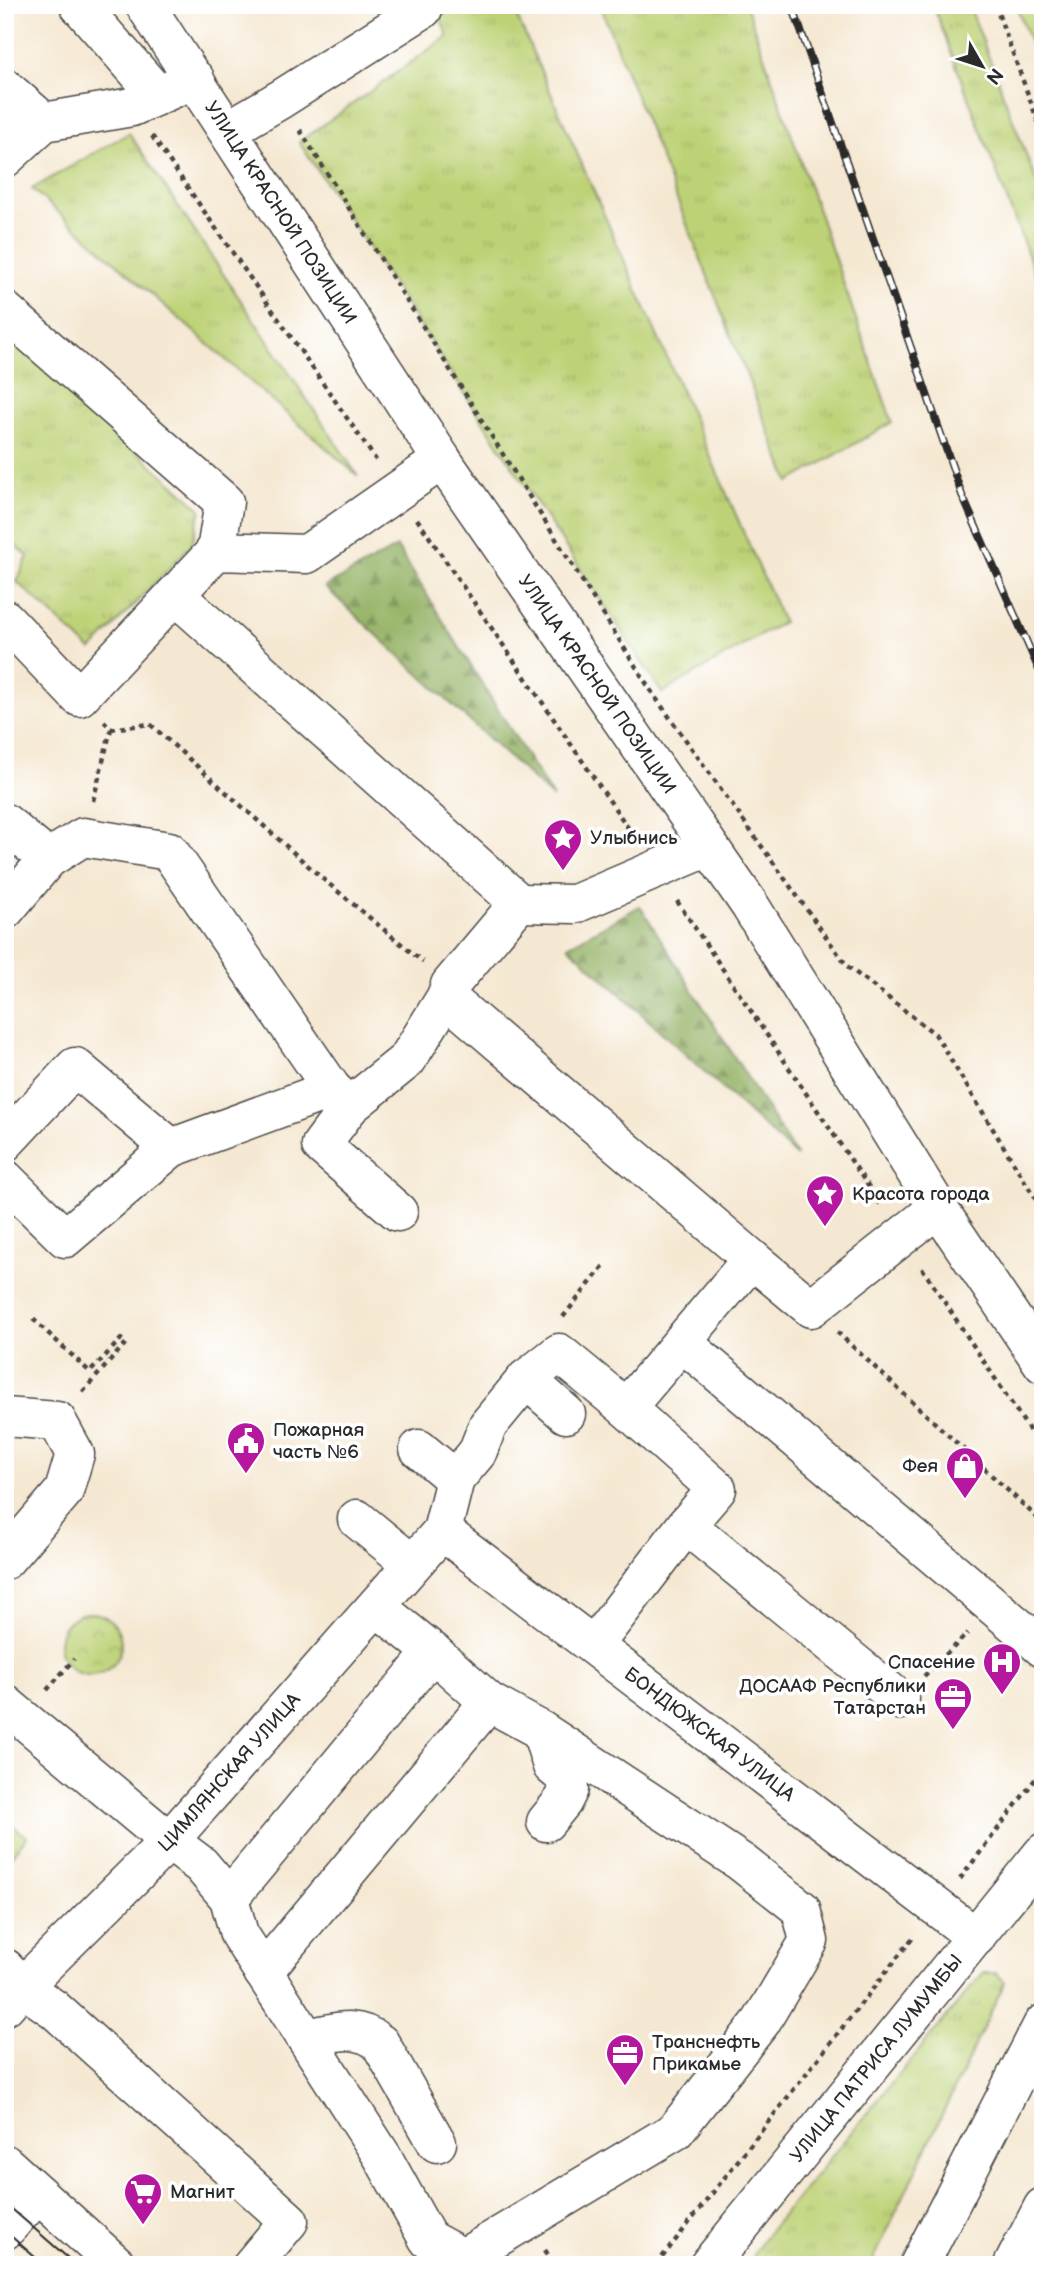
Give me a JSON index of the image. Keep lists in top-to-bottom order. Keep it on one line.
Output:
{"streets":{"street":["УЛИЦА КРАСНОЙ ПОЗИЦИИ","БОНДЮЖСКАЯ УЛИЦА","ЦИМЛЯНСКАЯ УЛИЦА","УЛИЦА ПАТРИСА ЛУМУМБЫ"]},"crossings":[["БОНДЮЖСКАЯ УЛИЦА","ЦИМЛЯНСКАЯ УЛИЦА"],["БОНДЮЖСКАЯ УЛИЦА","УЛИЦА ПАТРИСА ЛУМУМБЫ"]],"places":{"place":["Улыбнись","Красота города"],"public building":["Пожарная часть №6"],"shop":["Фея"],"hospital":["Спасение"],"office":["ДОСААФ Республики Татарстан","Транснефть Прикамье"],"supermarket":["Магнит"]},"north":"bottom right"}
